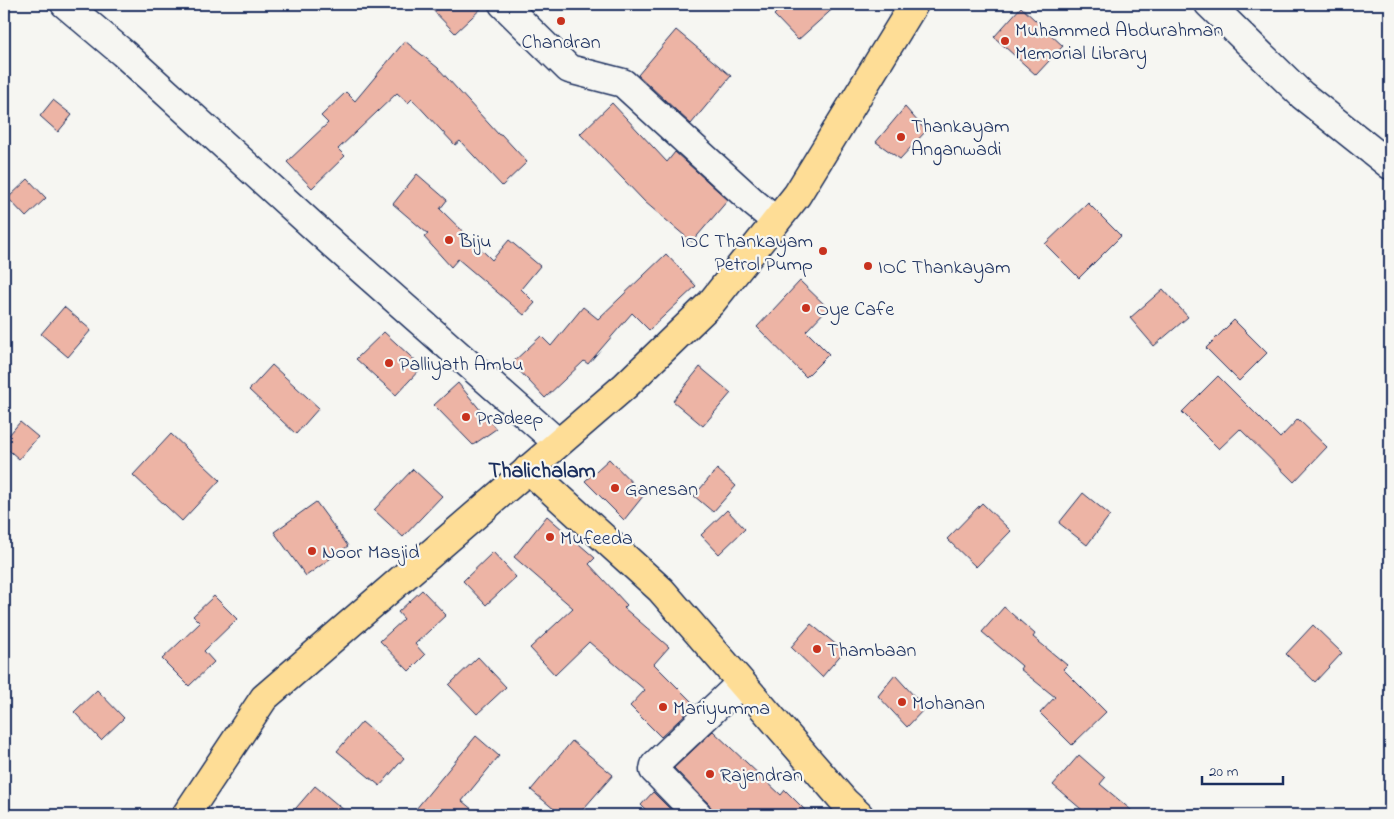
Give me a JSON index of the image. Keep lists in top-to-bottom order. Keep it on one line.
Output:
{"districts":["Thalichalam"],"places":["Chandran","Muhammed Abdurahman Memorial Library","Thankayam Anganwadi","Biju","IOC Thankayam Petrol Pump","IOC Thankayam","Oye Cafe","Palliyath Ambu","Pradeep","Ganesan","Mufeeda","Noor Masjid","Thambaan","Mohanan","Mariyumma","Rajendran"],"scale_bar":"20 m"}
